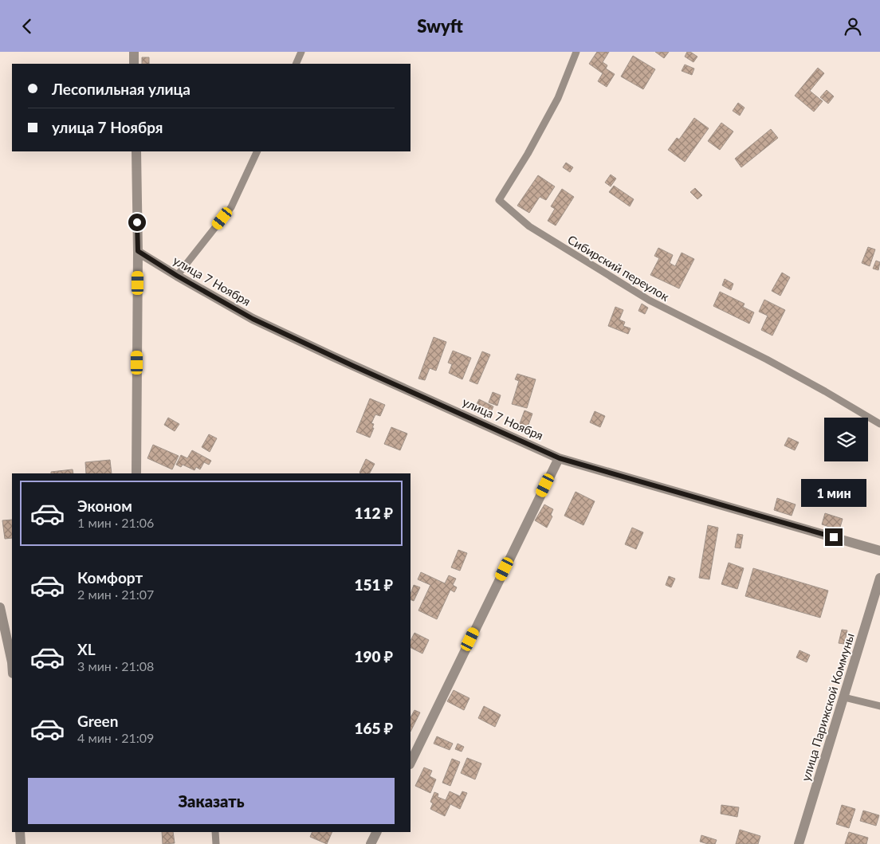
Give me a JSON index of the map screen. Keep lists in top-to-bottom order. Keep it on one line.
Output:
{"streets":{"street":["улица 7 Ноября","улица Парижской Коммуны"],"lane":["Сибирский переулок"]},"page":{"header":"Swyft","banner":["Лесопильная улица","улица 7 Ноября"],"bubble":"1 мин","list":[{"name":"Эконом","note":"1 мин · 21:06","value":"112 ₽"},{"name":"Комфорт","note":"2 мин · 21:07","value":"151 ₽"},{"name":"XL","note":"3 мин · 21:08","value":"190 ₽"},{"name":"Green","note":"4 мин · 21:09","value":"165 ₽"}],"buttons":"Заказать"}}
